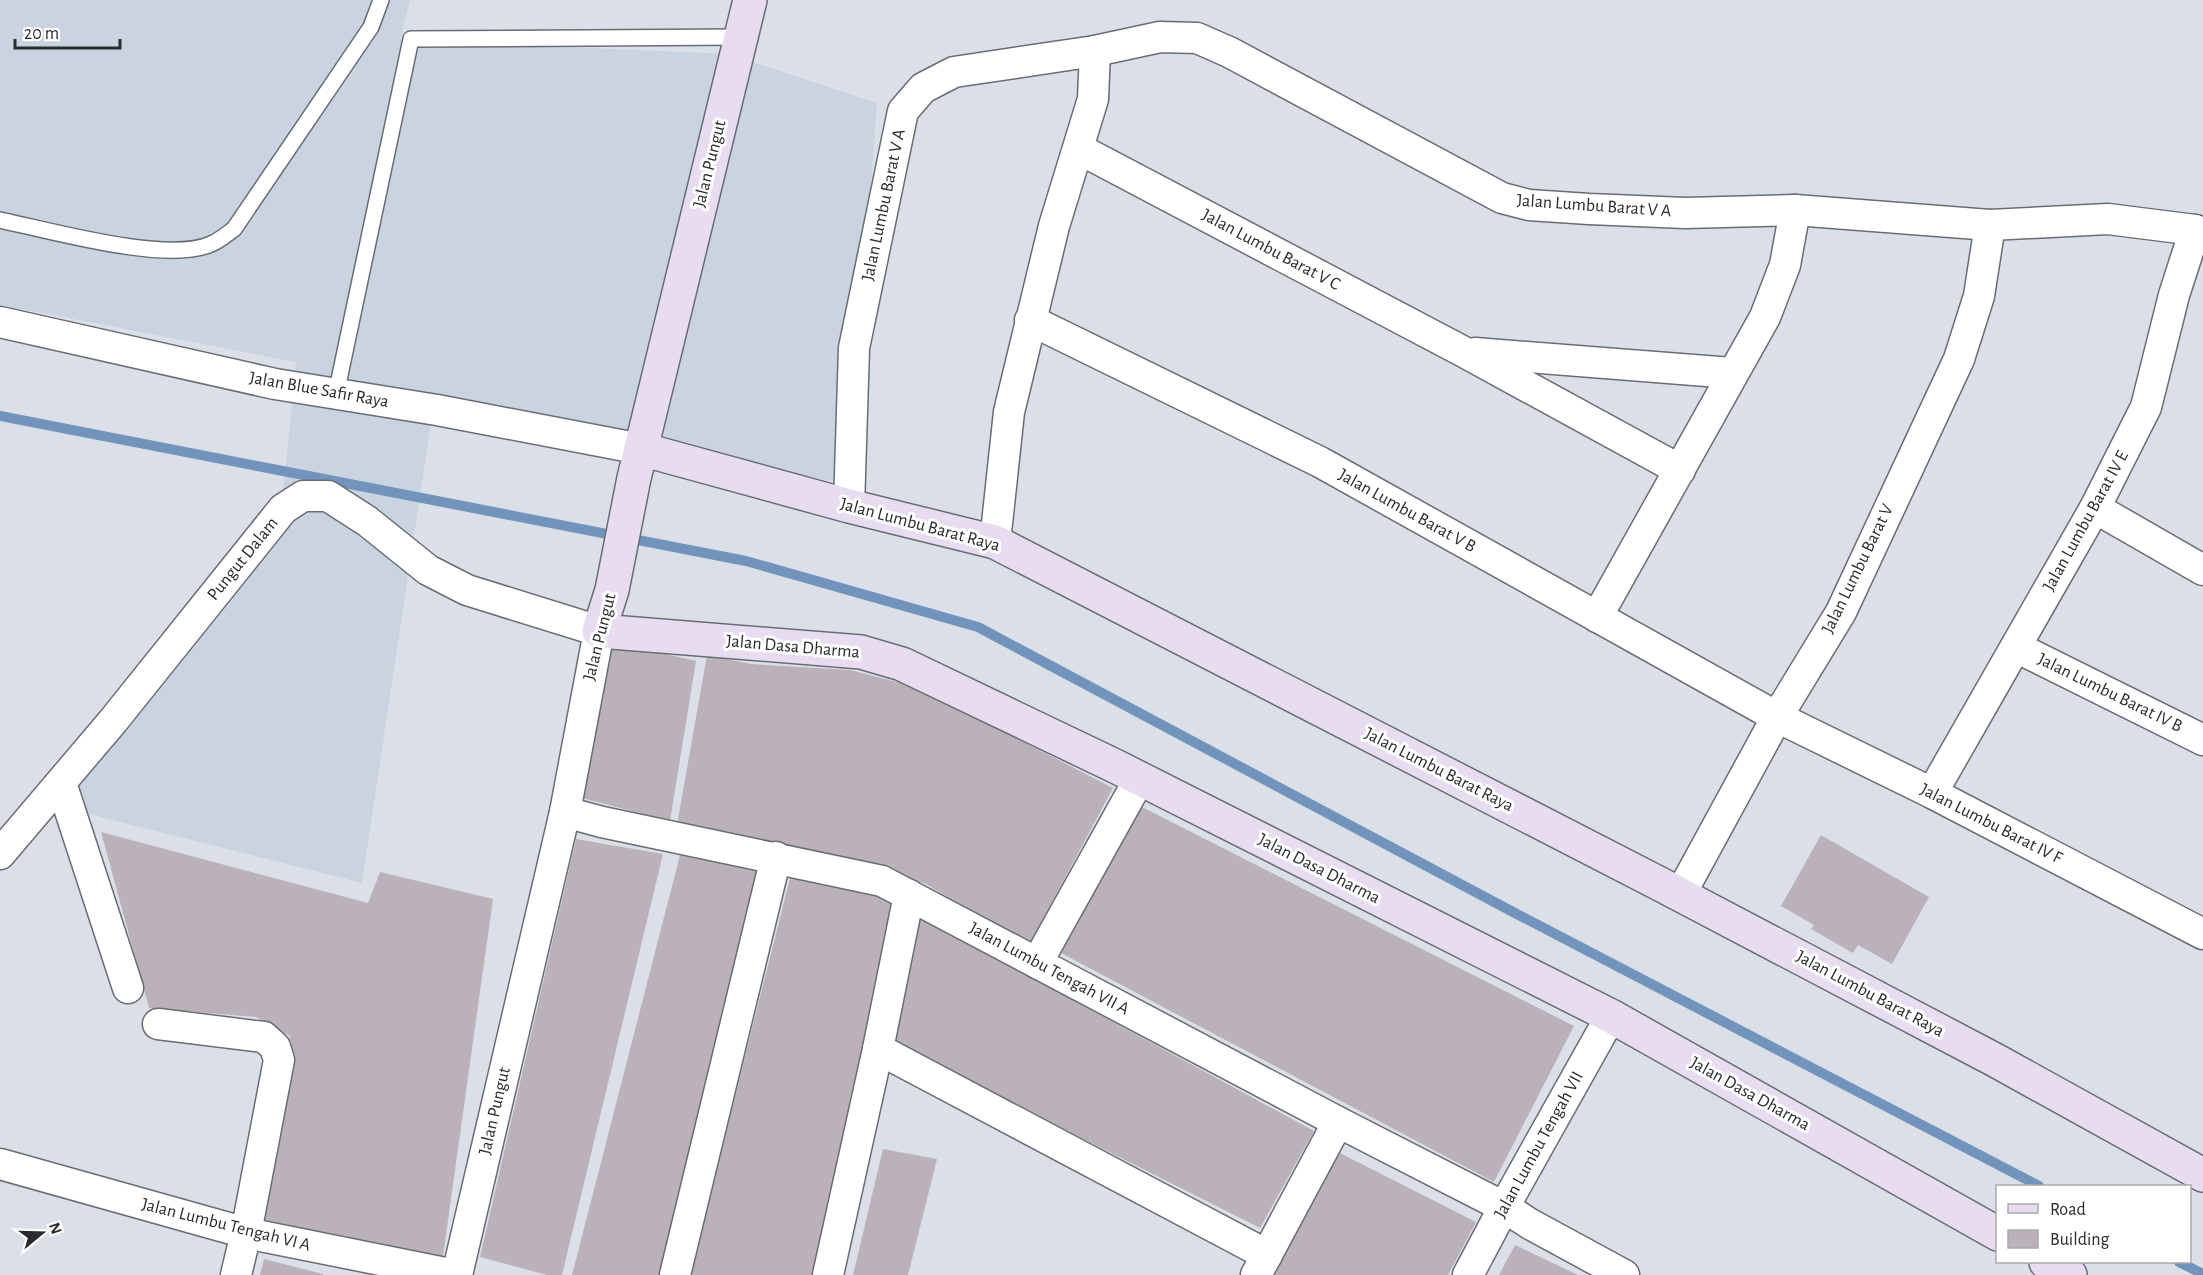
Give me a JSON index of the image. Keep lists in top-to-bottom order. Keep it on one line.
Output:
{"streets":{"street":["Jalan Pungut","Jalan Lumbu Barat V A","Jalan Lumbu Barat V C","Jalan Blue Safir Raya","Jalan Lumbu Barat V B","Jalan Lumbu Barat IV E","Jalan Lumbu Barat Raya","Pungut Dalam","Jalan Lumbu Barat V","Jalan Dasa Dharma","Jalan Lumbu Barat IV B","Jalan Lumbu Barat IV F","Jalan Lumbu Tengah VII A","Jalan Lumbu Tengah VII","Jalan Lumbu Tengah VI A"]},"crossings":[["Jalan Pungut","Jalan Blue Safir Raya"],["Jalan Pungut","Jalan Lumbu Barat Raya"],["Jalan Pungut","Pungut Dalam"],["Jalan Pungut","Jalan Dasa Dharma"],["Jalan Pungut","Jalan Lumbu Tengah VII A"],["Jalan Pungut","Jalan Lumbu Tengah VI A"],["Jalan Lumbu Barat V A","Jalan Lumbu Barat IV E"],["Jalan Lumbu Barat V A","Jalan Lumbu Barat Raya"],["Jalan Lumbu Barat V A","Jalan Lumbu Barat V"],["Jalan Blue Safir Raya","Jalan Lumbu Barat Raya"],["Jalan Lumbu Barat V B","Jalan Lumbu Barat V"],["Jalan Lumbu Barat V B","Jalan Lumbu Barat IV F"],["Jalan Lumbu Barat IV E","Jalan Lumbu Barat IV B"],["Jalan Lumbu Barat IV E","Jalan Lumbu Barat IV F"],["Jalan Lumbu Barat Raya","Jalan Lumbu Barat V"],["Pungut Dalam","Jalan Dasa Dharma"],["Jalan Lumbu Barat V","Jalan Lumbu Barat IV F"],["Jalan Dasa Dharma","Jalan Lumbu Tengah VII"],["Jalan Lumbu Tengah VII A","Jalan Lumbu Tengah VII"]],"legend":["Road","Building"],"scale_bar":"20 m","north":"right"}
